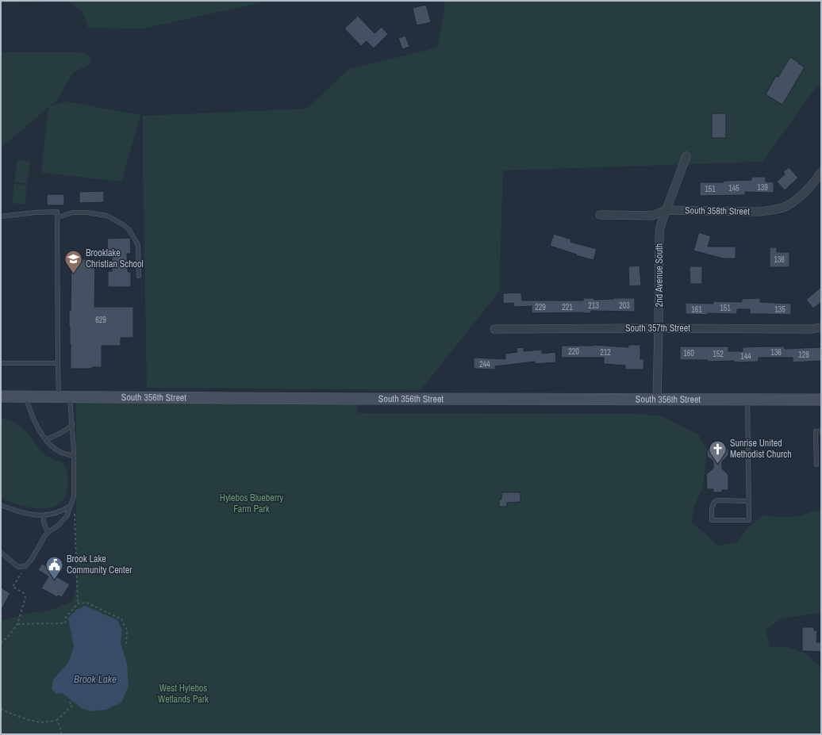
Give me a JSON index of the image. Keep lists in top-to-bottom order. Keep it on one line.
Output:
{"streets":{"main road":["South 356th Street"],"street":["South 358th Street","2nd Avenue South","South 357th Street"]},"crossings":[["South 358th Street","2nd Avenue South"],["2nd Avenue South","South 357th Street"],["2nd Avenue South","South 356th Street"]],"water":["Brook Lake"],"parks":["Hylebos Blueberry Farm Park","West Hylebos Wetlands Park"],"places":{"school or university":["Brooklake Christian School"],"church":["Sunrise United Methodist Church"],"public building":["Brook Lake Community Center"]},"house_numbers":["139","145","151","136","213","203","229","221","151","161","135","629","220","212","136","160","152","128","144","244"]}
